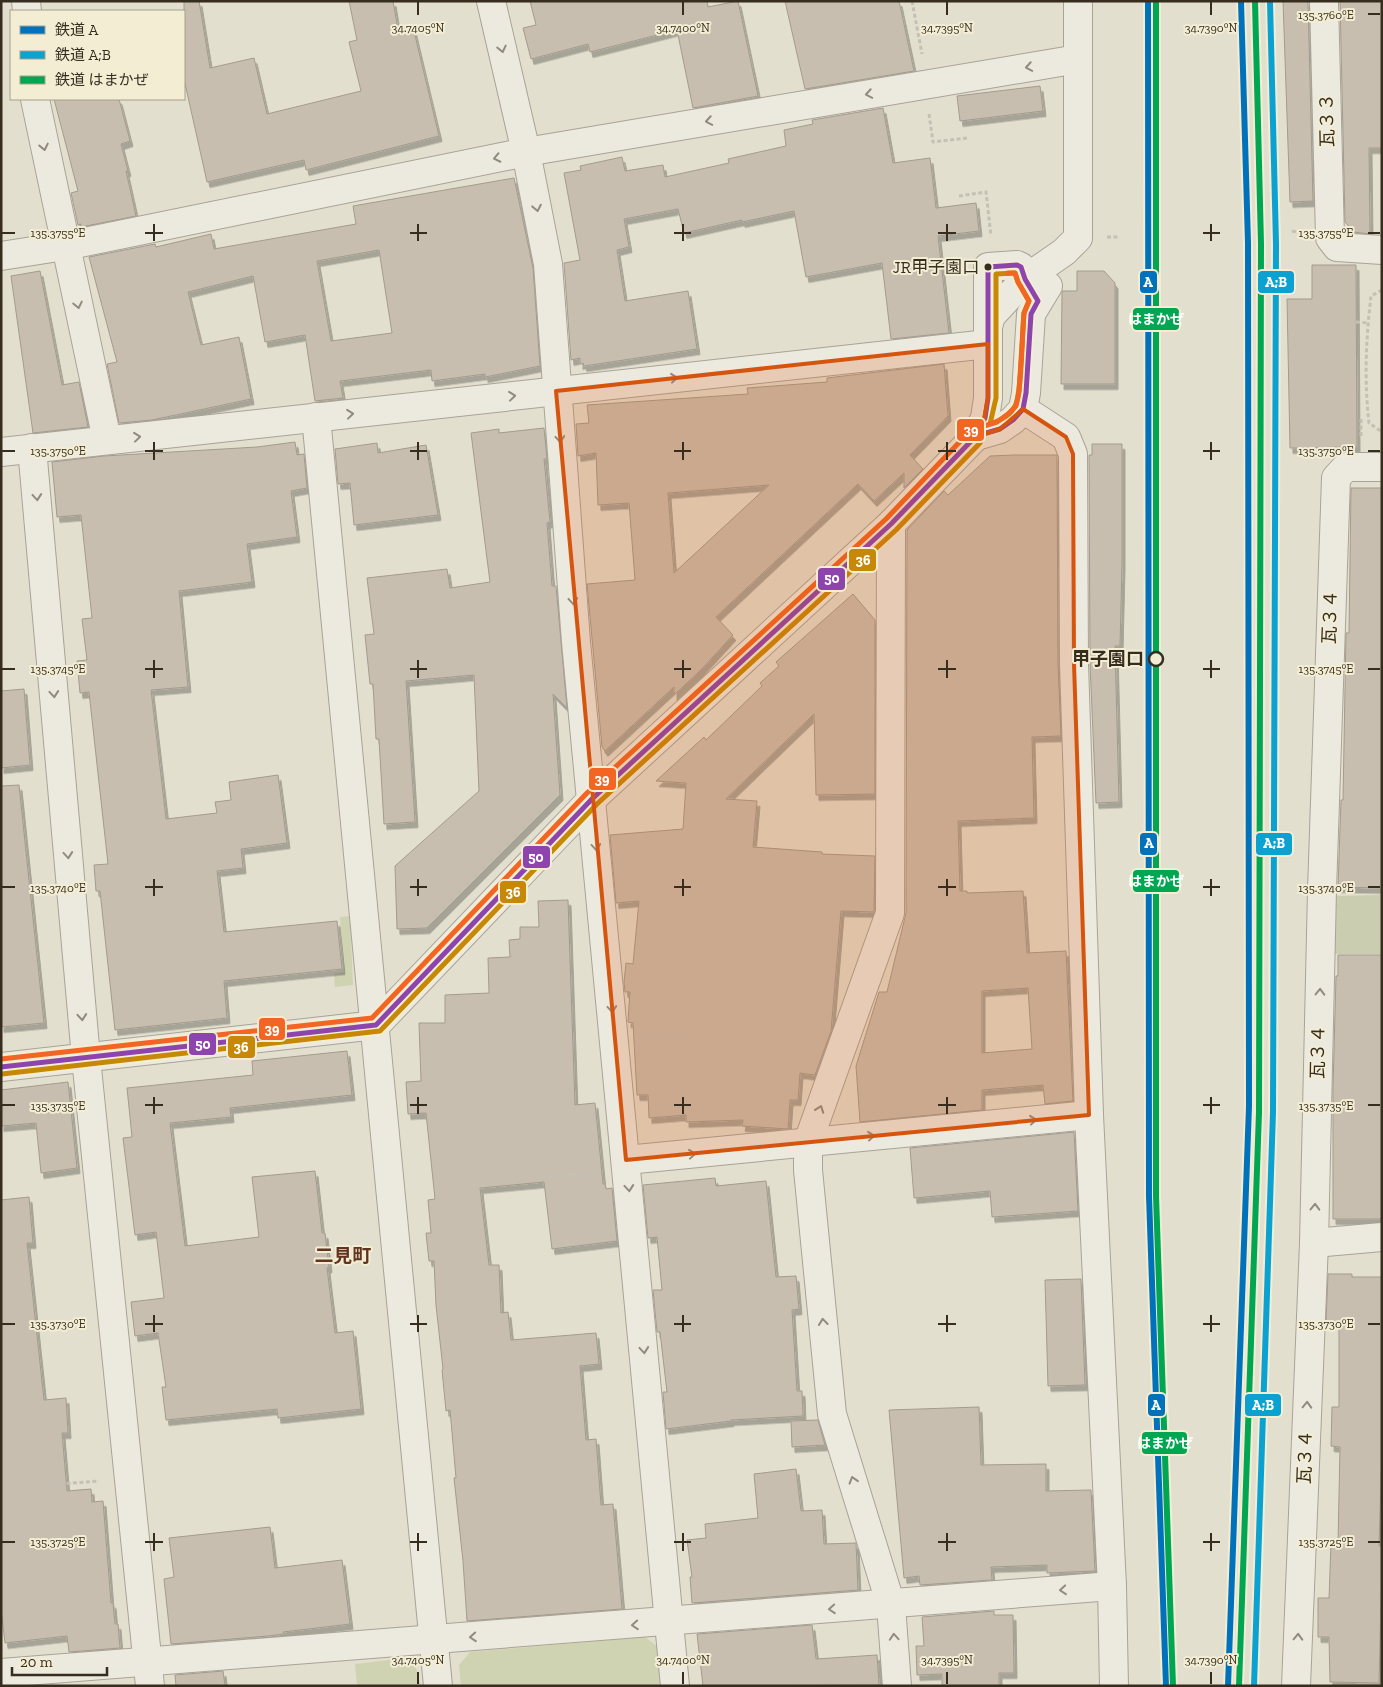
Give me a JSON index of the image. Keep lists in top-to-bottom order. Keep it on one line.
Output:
{"streets":{"street":["瓦３３","瓦３４"]},"districts":["二見町"],"places":["JR甲子園口","甲子園口"],"lines":["rail line A","rail line A;B","rail line はまかぜ","transit line 50","transit line 36","transit line 39"],"legend":["鉄道 A","鉄道 A;B","鉄道 はまかぜ"],"scale_bar":"20 m","coordinates":["135.3760°E","34.7405°N","34.7400°N","34.7395°N","34.7390°N","135.3755°E","135.3750°E","135.3745°E","135.3740°E","135.3735°E","135.3730°E","135.3725°E"]}
